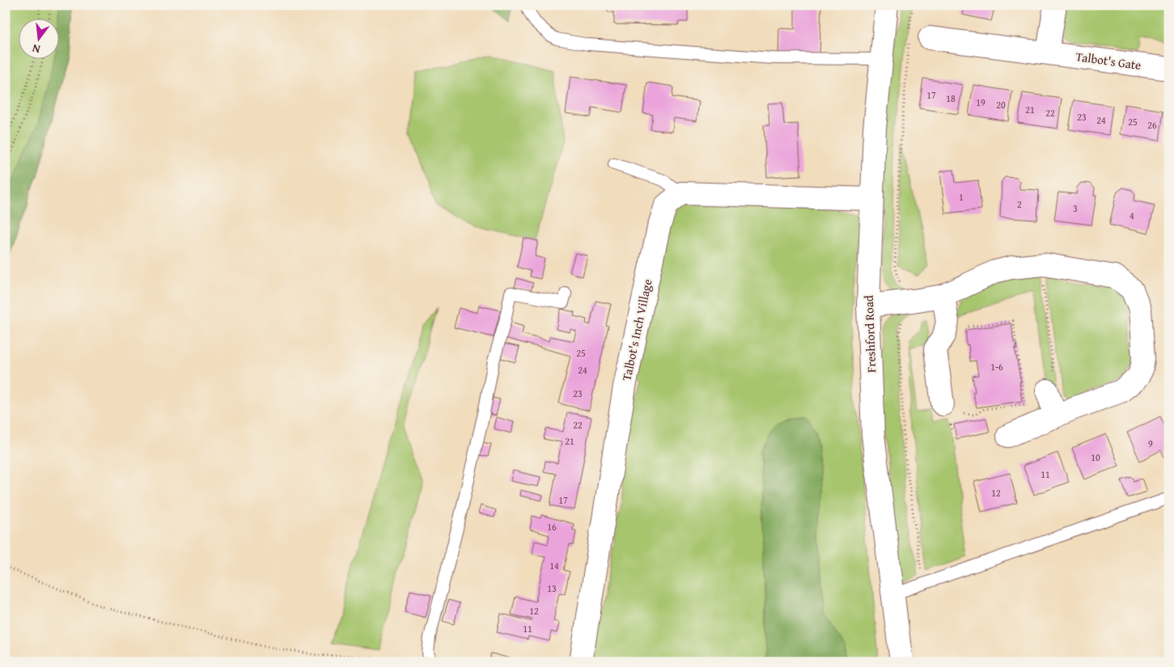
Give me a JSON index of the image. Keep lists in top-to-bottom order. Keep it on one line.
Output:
{"streets":{"street":["Talbot's Gate","Talbot's Inch Village","Freshford Road"]},"house_numbers":["17","18","19","20","21","22","23","24","25","26","1","2","3","4","25","1-6","24","23","22","21","9","10","11","12","17","16","14","13","12","11"],"north":"bottom"}
